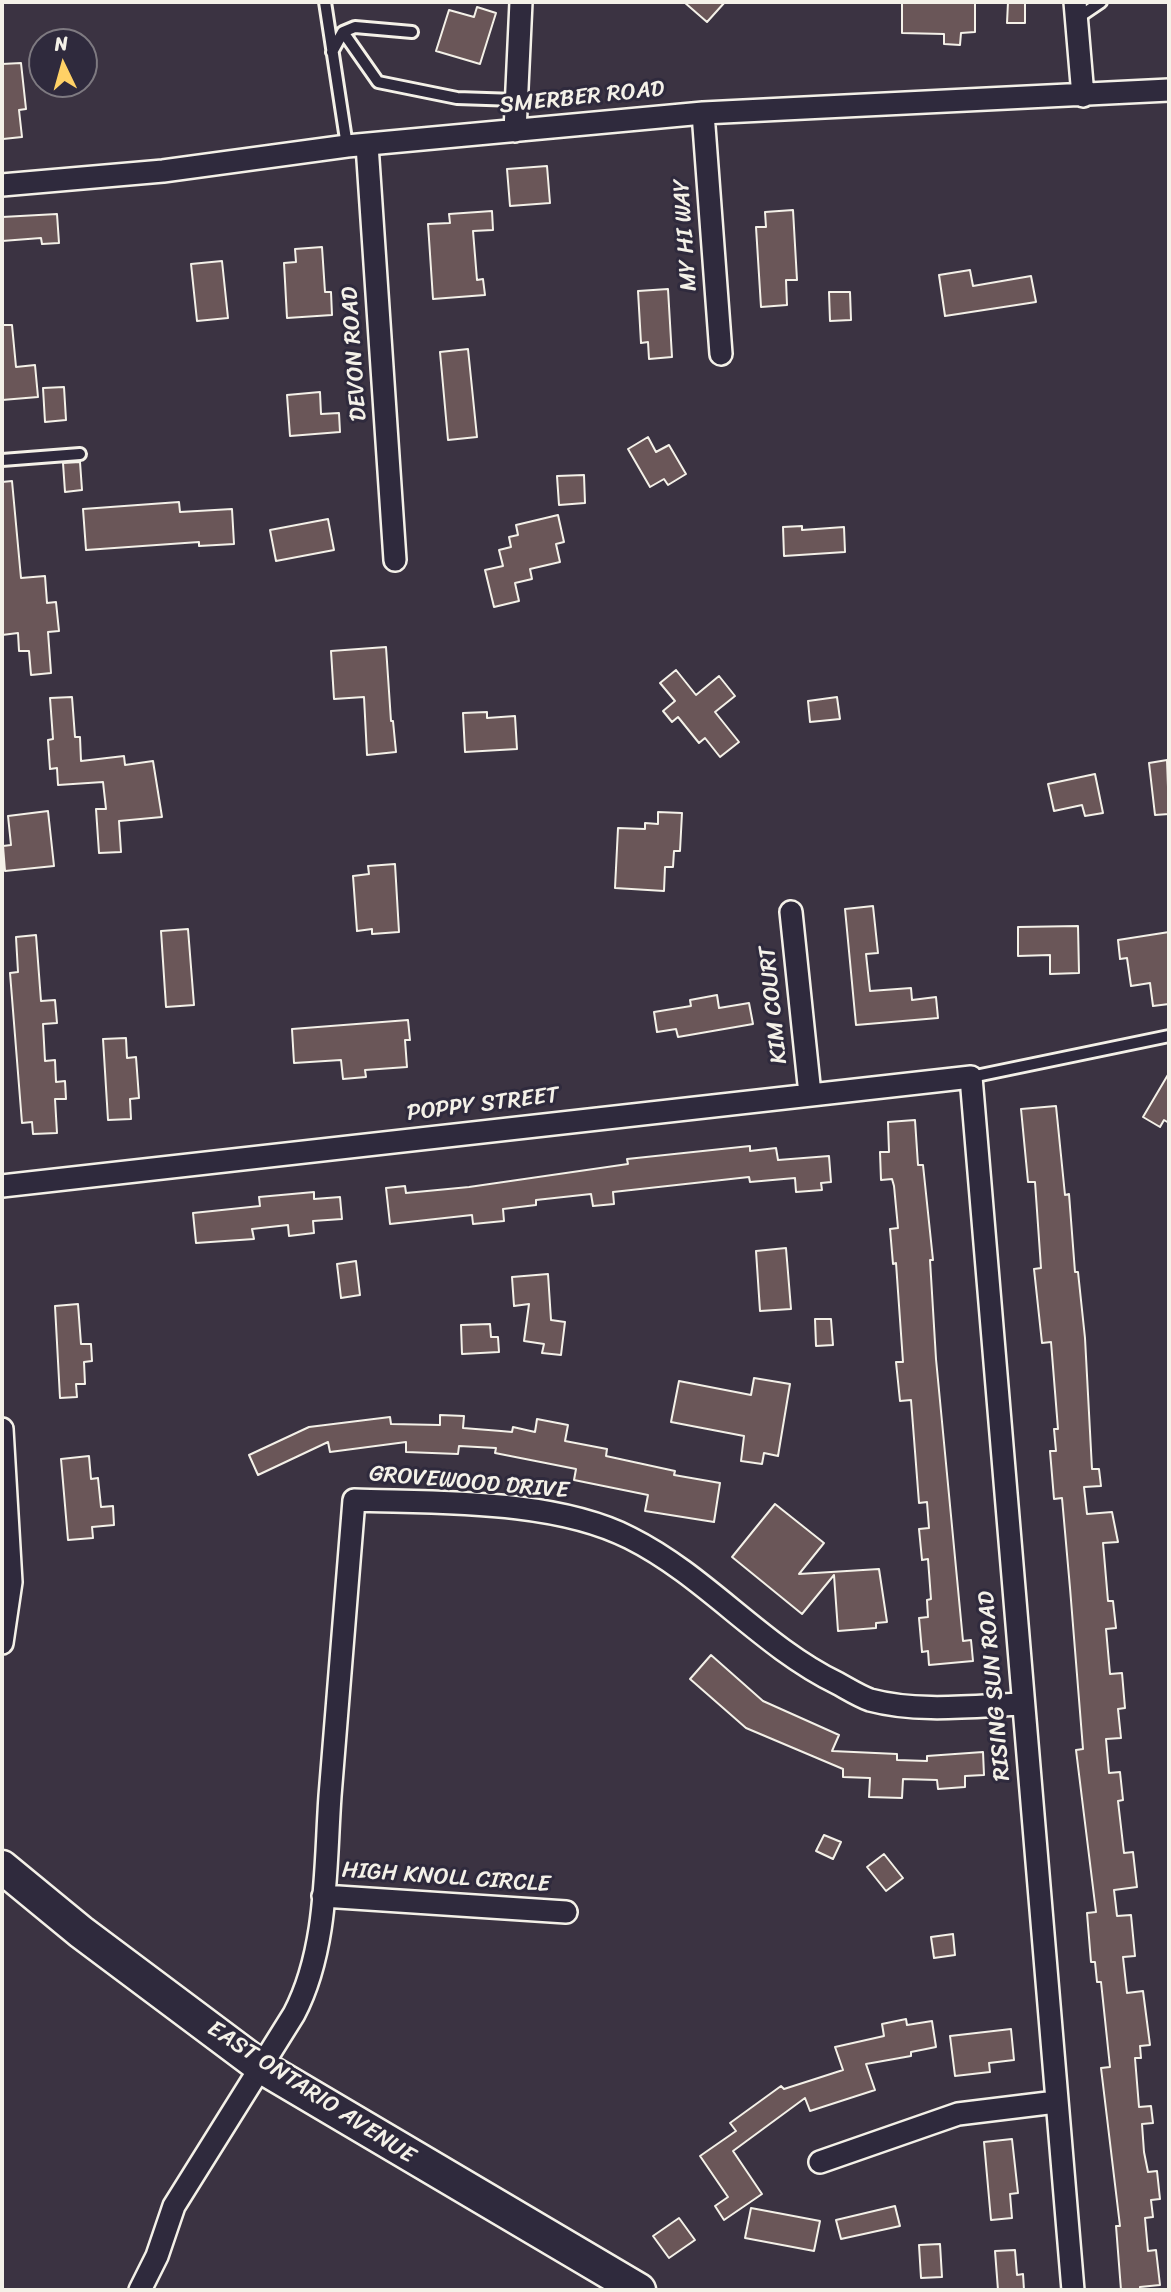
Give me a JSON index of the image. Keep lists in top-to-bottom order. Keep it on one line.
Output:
{"streets":{"main road":["EAST ONTARIO AVENUE"],"street":["SMERBER ROAD","MY HI WAY","DEVON ROAD","KIM COURT","POPPY STREET","GROVEWOOD DRIVE","RISING SUN ROAD","HIGH KNOLL CIRCLE"]},"crossings":[["SMERBER ROAD","MY HI WAY"],["SMERBER ROAD","DEVON ROAD"],["KIM COURT","POPPY STREET"],["POPPY STREET","RISING SUN ROAD"],["GROVEWOOD DRIVE","RISING SUN ROAD"],["GROVEWOOD DRIVE","HIGH KNOLL CIRCLE"],["GROVEWOOD DRIVE","EAST ONTARIO AVENUE"]],"north":"top"}
